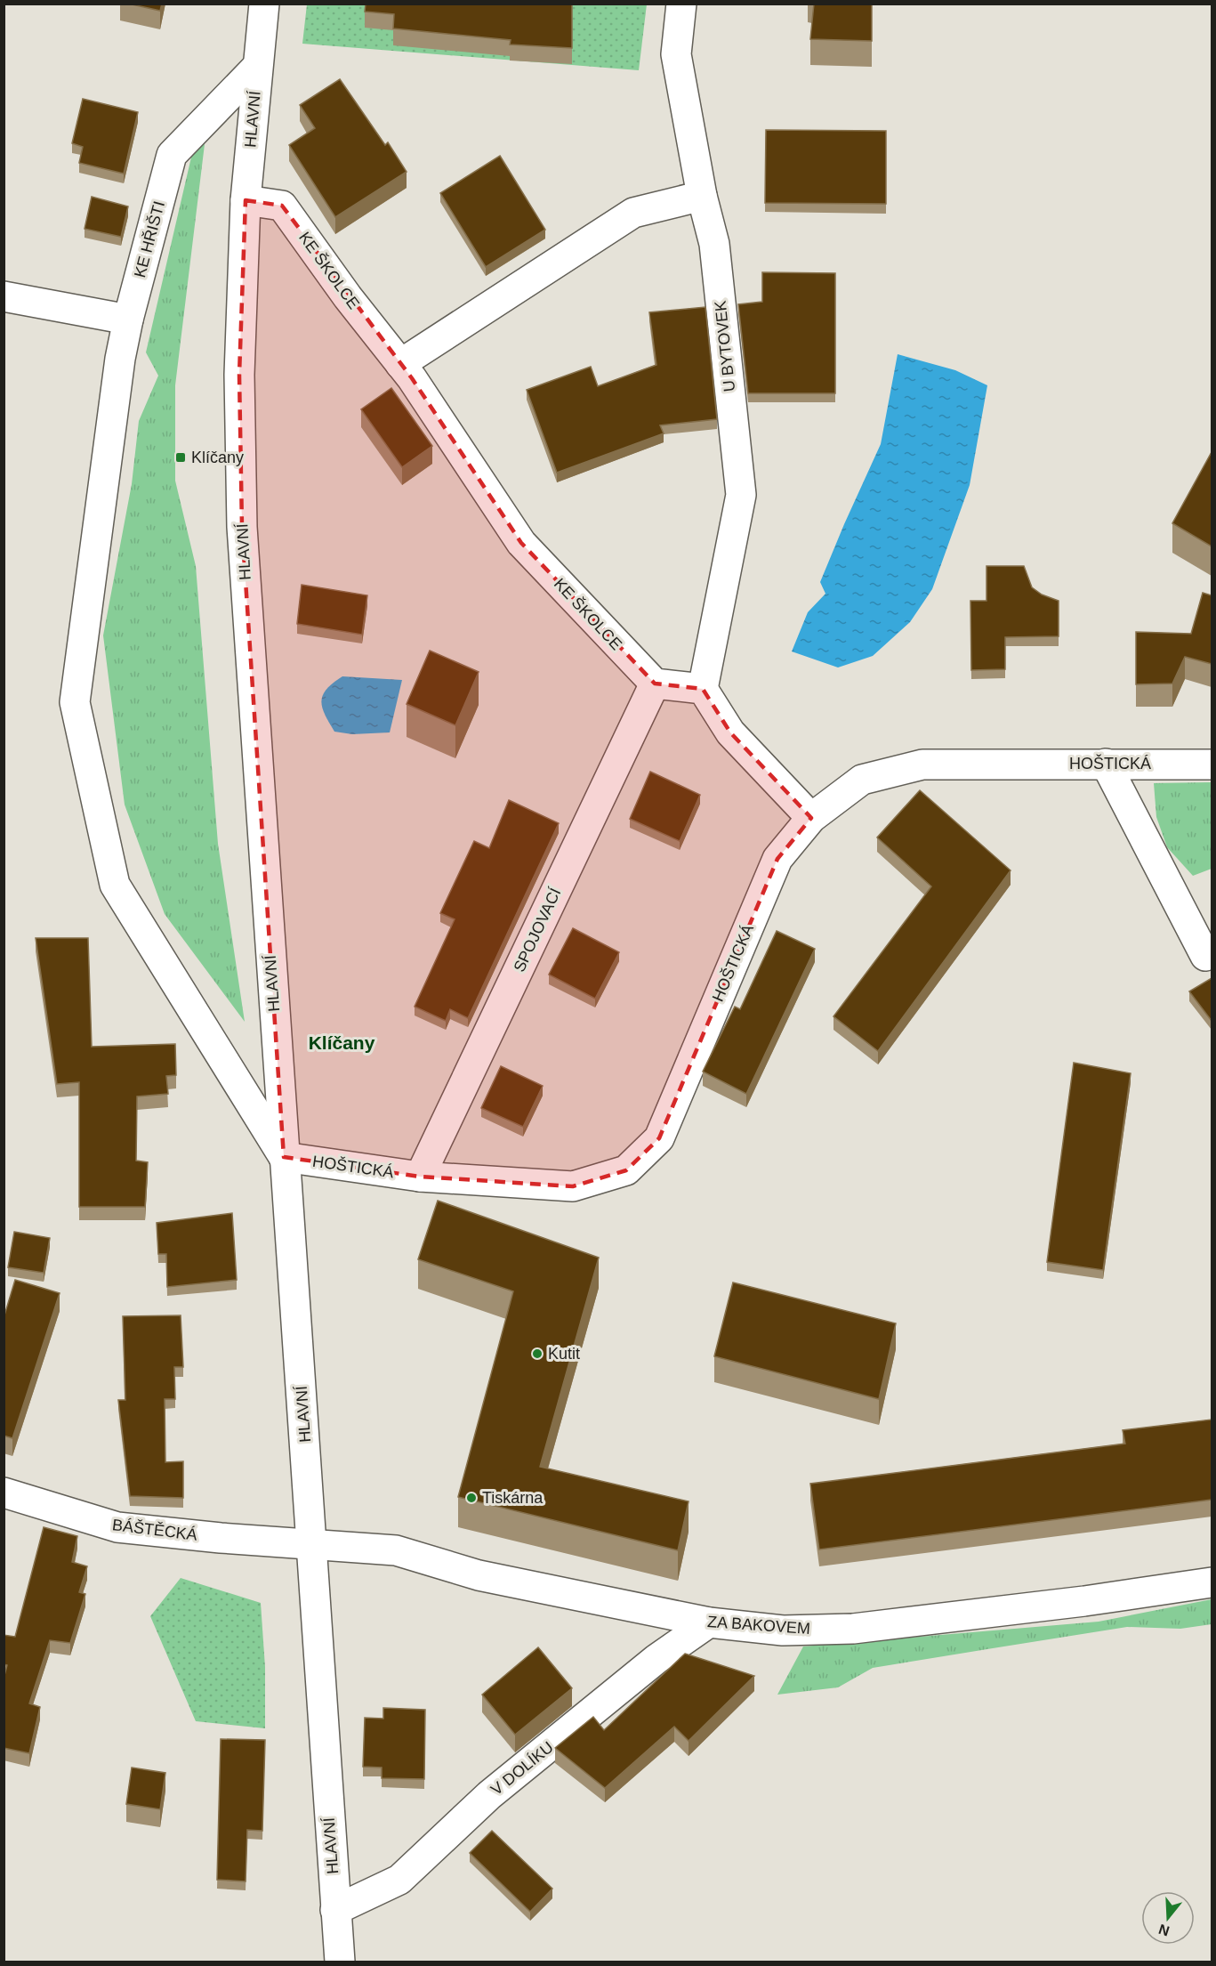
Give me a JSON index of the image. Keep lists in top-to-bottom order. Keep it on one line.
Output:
{"streets":{"street":["HLAVNÍ","KE HŘIŠTI","KE ŠKOLCE","U BYTOVEK","HOŠTICKÁ","SPOJOVACÍ","BÁŠTĚCKÁ","ZA BAKOVEM","V DOLÍKU"]},"crossings":[["HLAVNÍ","KE HŘIŠTI"],["HLAVNÍ","KE ŠKOLCE"],["HLAVNÍ","HOŠTICKÁ"],["HLAVNÍ","BÁŠTĚCKÁ"],["HLAVNÍ","ZA BAKOVEM"],["HLAVNÍ","V DOLÍKU"],["KE HŘIŠTI","HOŠTICKÁ"],["KE ŠKOLCE","SPOJOVACÍ"],["HOŠTICKÁ","SPOJOVACÍ"],["BÁŠTĚCKÁ","ZA BAKOVEM"],["ZA BAKOVEM","V DOLÍKU"]],"districts":["Klíčany"],"places":{"transit":["Klíčany"],"other":["Kutit","Tiskárna"]},"north":"bottom"}
